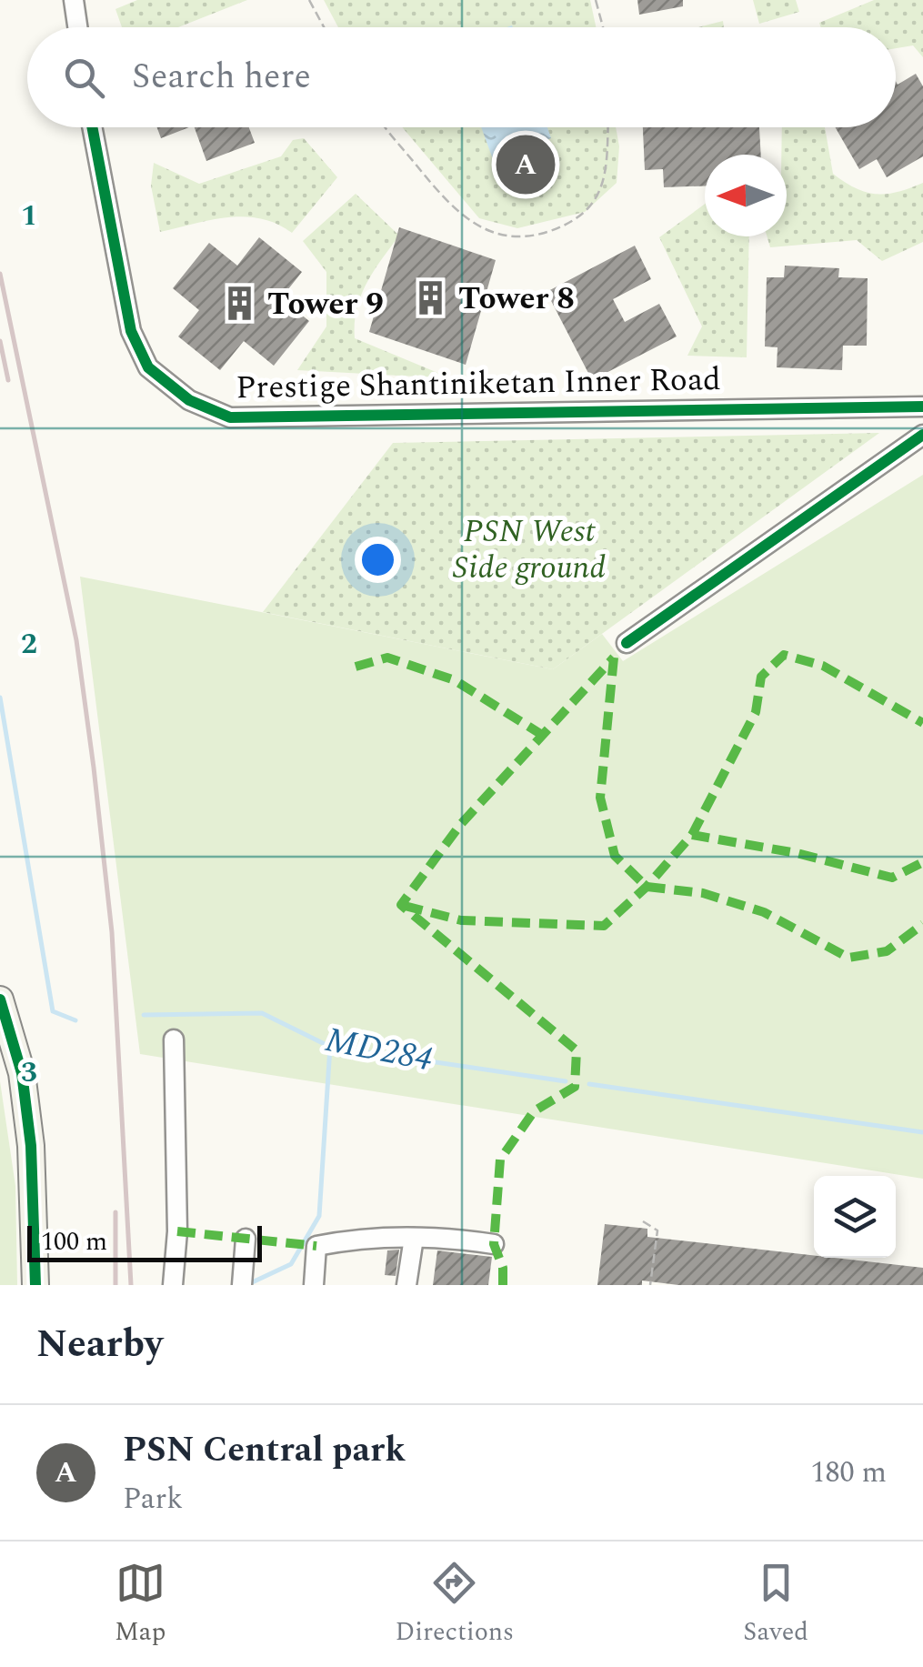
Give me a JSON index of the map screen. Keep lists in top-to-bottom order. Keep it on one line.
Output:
{"streets":{"street":["Prestige Shantiniketan Inner Road"]},"water":["MD284"],"parks":["PSN West Side ground"],"places":{"building":["Tower 8","Tower 9"]},"scale_bar":"100 m","north":"left","page":{"search":"Search here","pins":"A","scale":"100 m","heading":"Nearby","list":[{"mark":"A","name":"PSN Central park","note":"Park","value":"180 m"}],"nav":["Map","Directions","Saved"]},"grid":{"rows":["1","2","3"]}}
